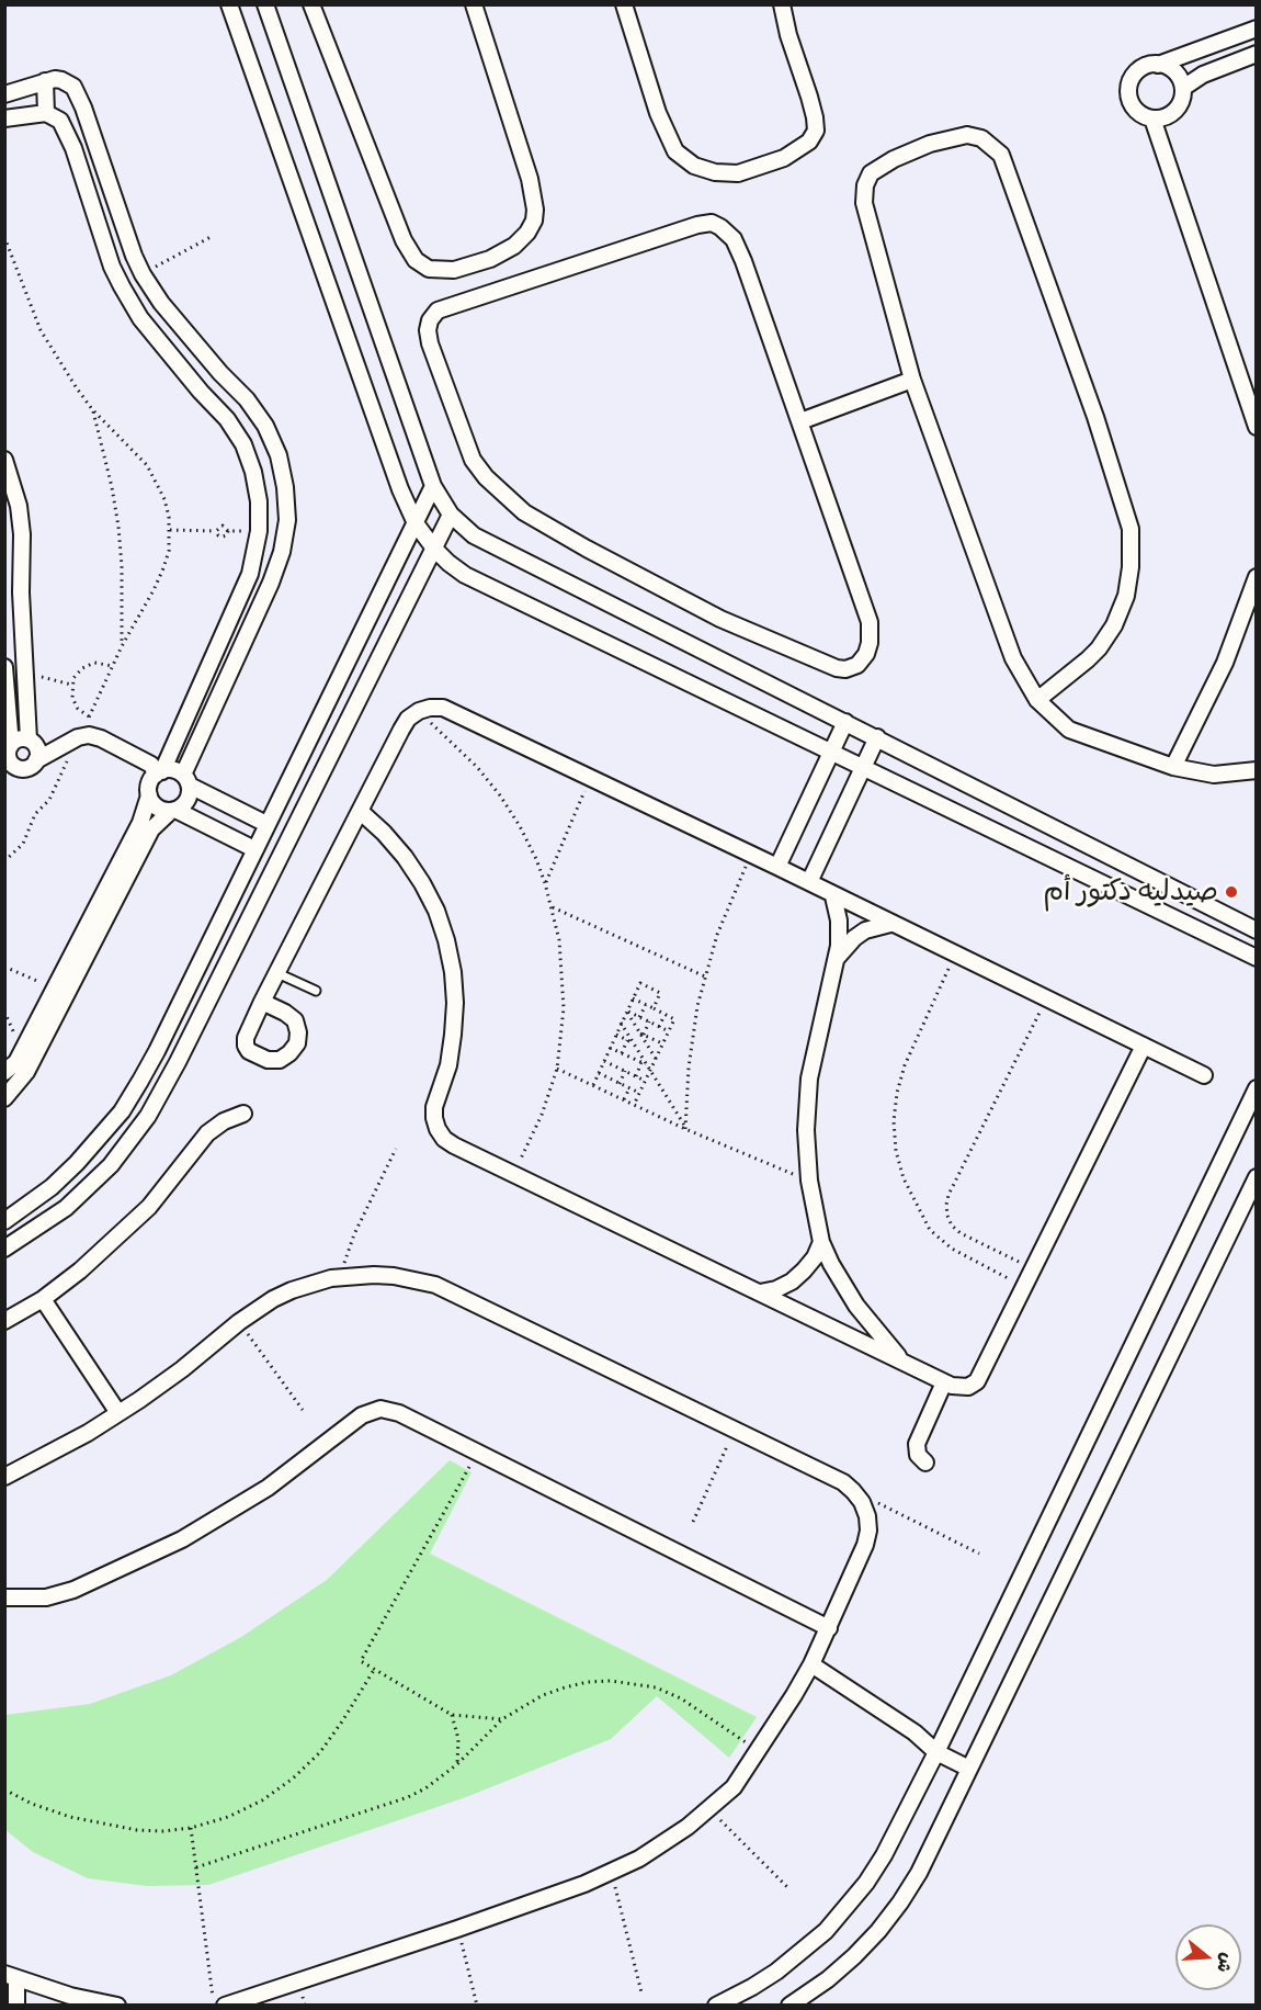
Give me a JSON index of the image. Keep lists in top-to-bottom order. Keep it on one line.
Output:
{"places":["صيدليه دكتور أم"],"north":"right"}
